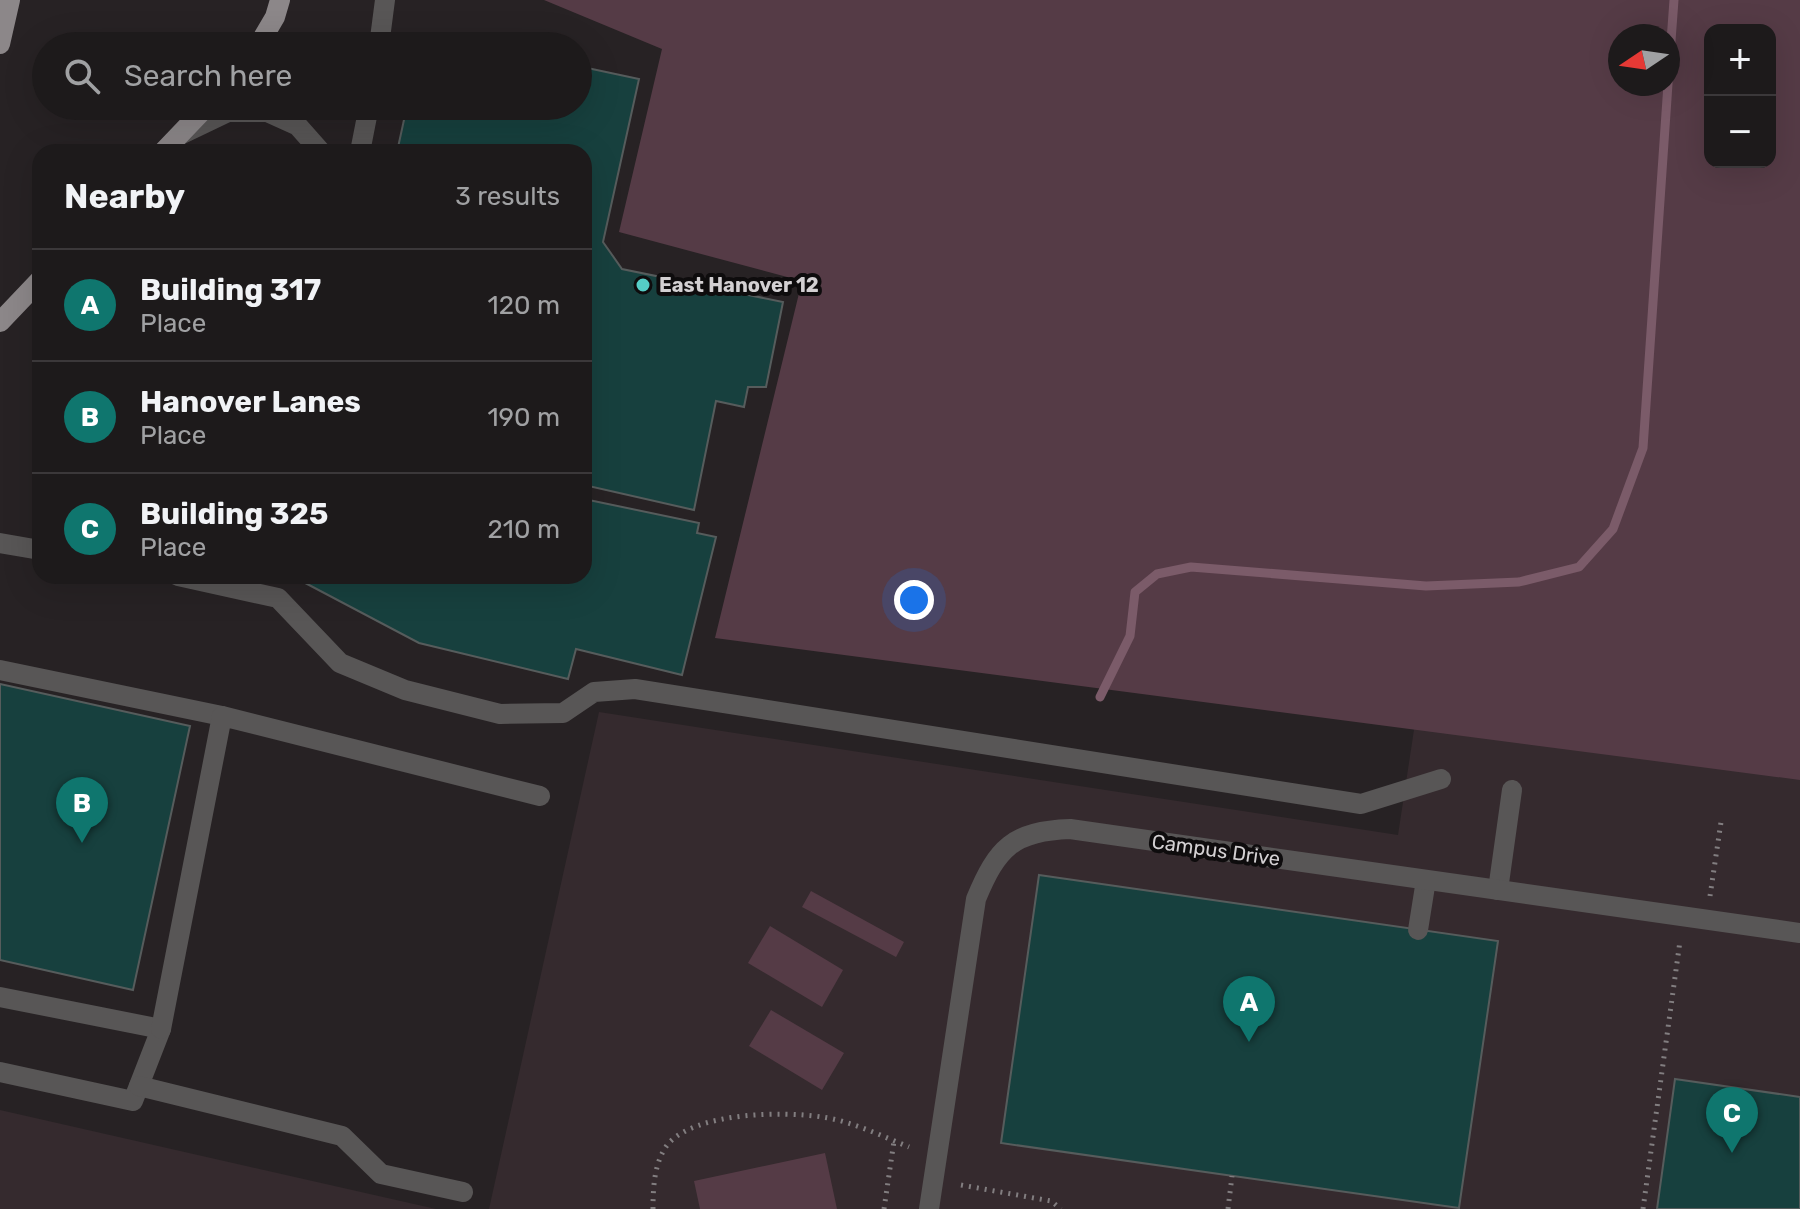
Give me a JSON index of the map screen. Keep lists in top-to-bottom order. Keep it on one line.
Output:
{"streets":{"lane":["Campus Drive"]},"places":["East Hanover 12"],"north":"left","page":{"map_buttons":["+","−"],"search":"Search here","heading":["Nearby","3 results"],"list":[{"mark":"A","name":"Building 317","note":"Place","value":"120 m"},{"mark":"B","name":"Hanover Lanes","note":"Place","value":"190 m"},{"mark":"C","name":"Building 325","note":"Place","value":"210 m"}],"pins":["B","A","C"]}}
